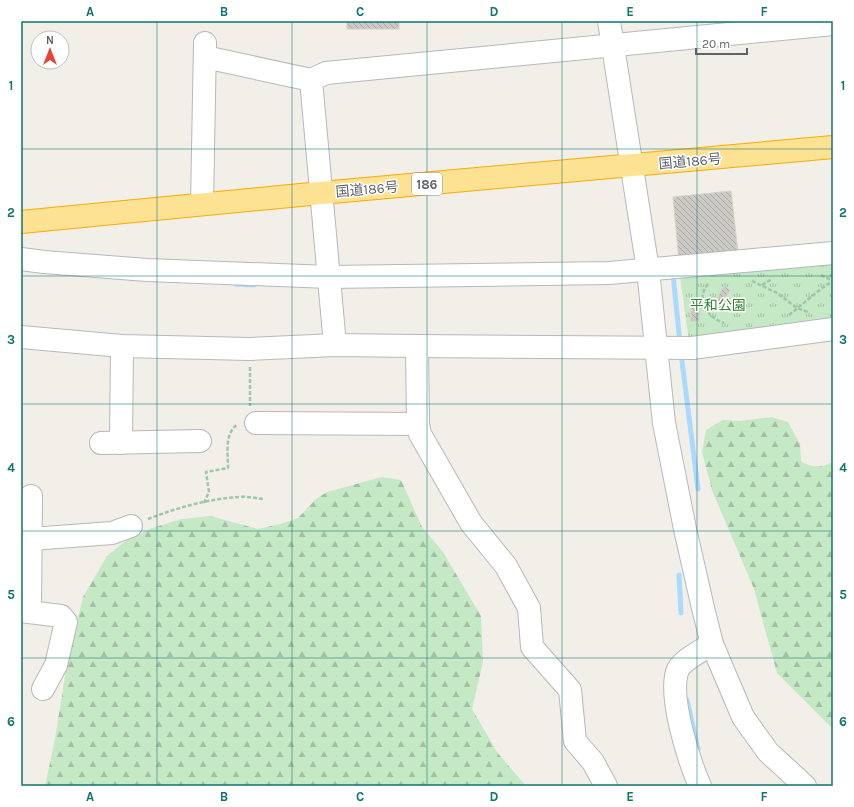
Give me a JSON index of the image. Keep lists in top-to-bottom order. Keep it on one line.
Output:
{"streets":{"highway":["国道186号","186"]},"parks":["平和公園"],"scale_bar":"20 m","north":"top","grid":{"columns":["A","B","C","D","E","F"],"rows":["1","2","3","4","5","6"]}}
